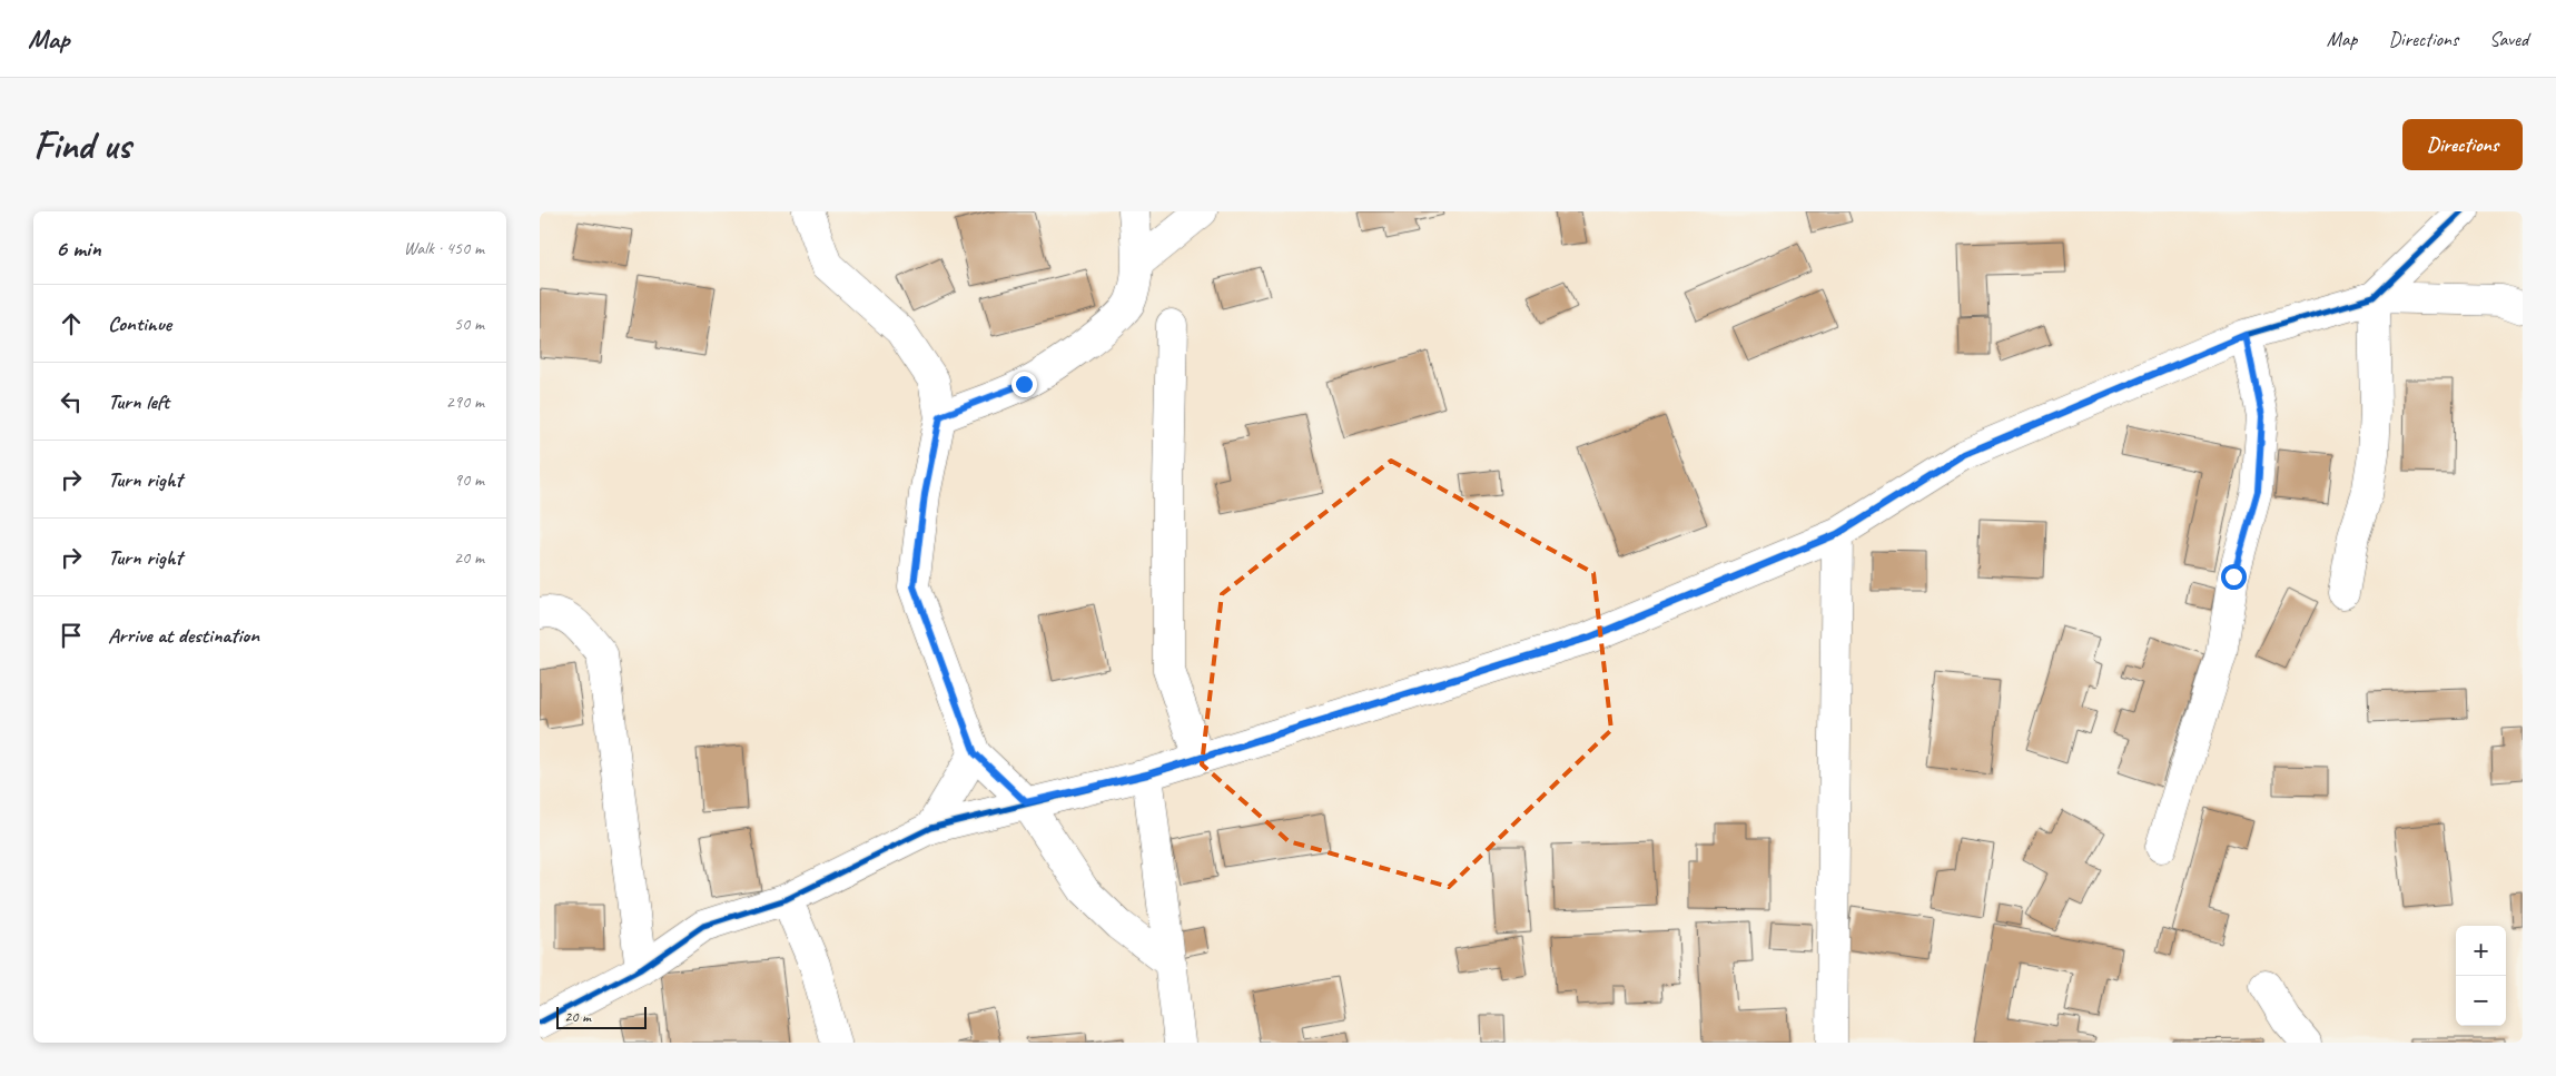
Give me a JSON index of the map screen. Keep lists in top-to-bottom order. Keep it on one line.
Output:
{"scale_bar":"20 m","page":{"header":"Map","nav":["Map","Directions","Saved"],"buttons":"Directions","title":"Find us","heading":["6 min","Walk · 450 m"],"list":[["Continue","50 m"],["Turn left","290 m"],["Turn right","90 m"],["Turn right","20 m"],"Arrive at destination"],"map_buttons":["+","−"],"scale":"20 m"}}
